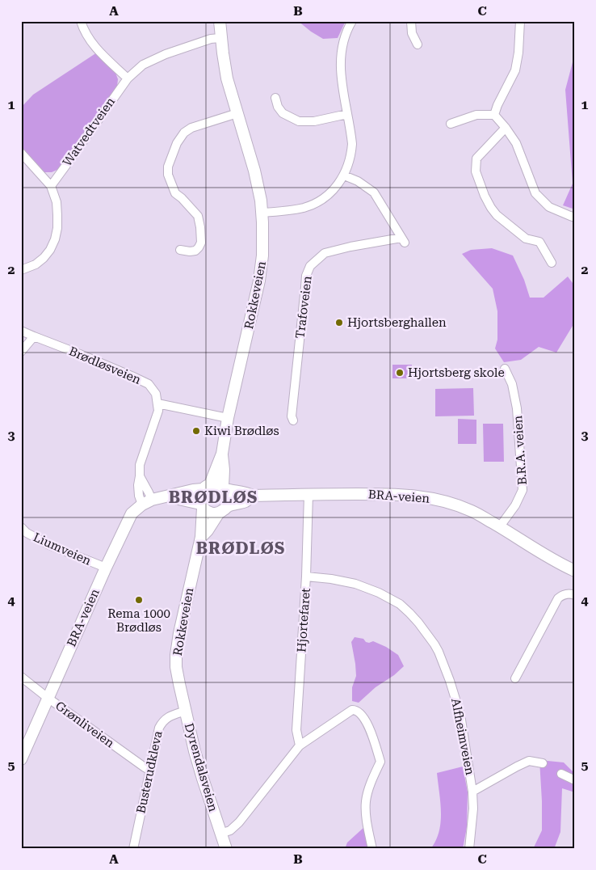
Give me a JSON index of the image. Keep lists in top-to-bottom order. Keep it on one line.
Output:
{"streets":{"main road":["Rokkeveien","BRA-veien","Dyrendalsveien"],"street":["Watvedtveien","Trafoveien","Brødløsveien","B.R.A. veien","Liumveien","Hjortefaret","Grønliveien","Alfheimveien","Busterudkleva"]},"crossings":[["Watvedtveien","Rokkeveien"],["Rokkeveien","BRA-veien"],["Rokkeveien","Dyrendalsveien"],["B.R.A. veien","BRA-veien"],["BRA-veien","Liumveien"],["BRA-veien","Hjortefaret"],["BRA-veien","Grønliveien"],["Hjortefaret","Alfheimveien"],["Grønliveien","Busterudkleva"],["Dyrendalsveien","Busterudkleva"]],"districts":["BRØDLØS","BRØDLØS"],"places":["Hjortsberghallen","Hjortsberg skole","Kiwi Brødløs","Rema 1000 Brødløs"],"grid":{"columns":["A","B","C"],"rows":["1","2","3","4","5"]}}
